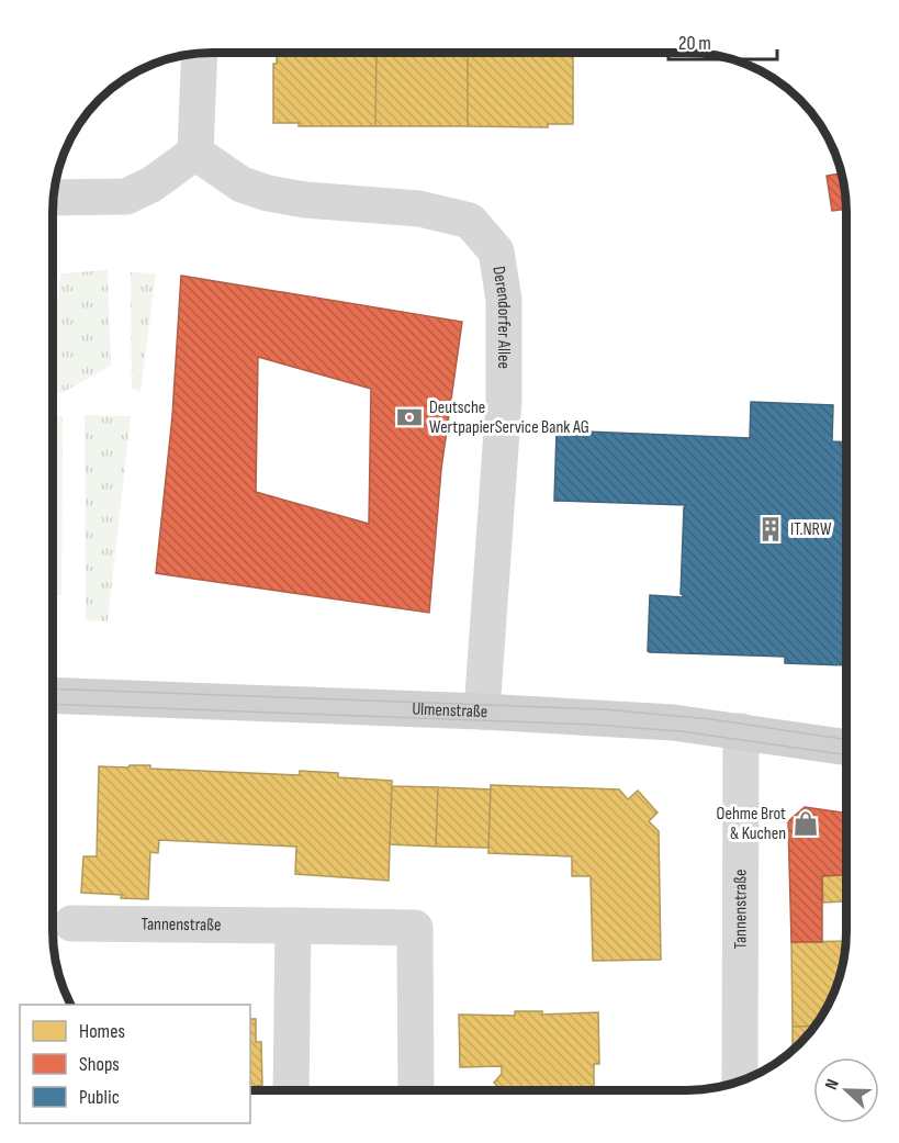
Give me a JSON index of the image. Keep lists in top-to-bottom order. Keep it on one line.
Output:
{"streets":{"main road":["Ulmenstraße"],"street":["Derendorfer Allee","Tannenstraße"]},"crossings":[["Derendorfer Allee","Ulmenstraße"],["Ulmenstraße","Tannenstraße"]],"places":{"bank":["Deutsche WertpapierService Bank AG"],"building":["IT.NRW"],"shop":["Oehme Brot & Kuchen"]},"legend":["Homes","Shops","Public"],"scale_bar":"20 m","north":"left"}
